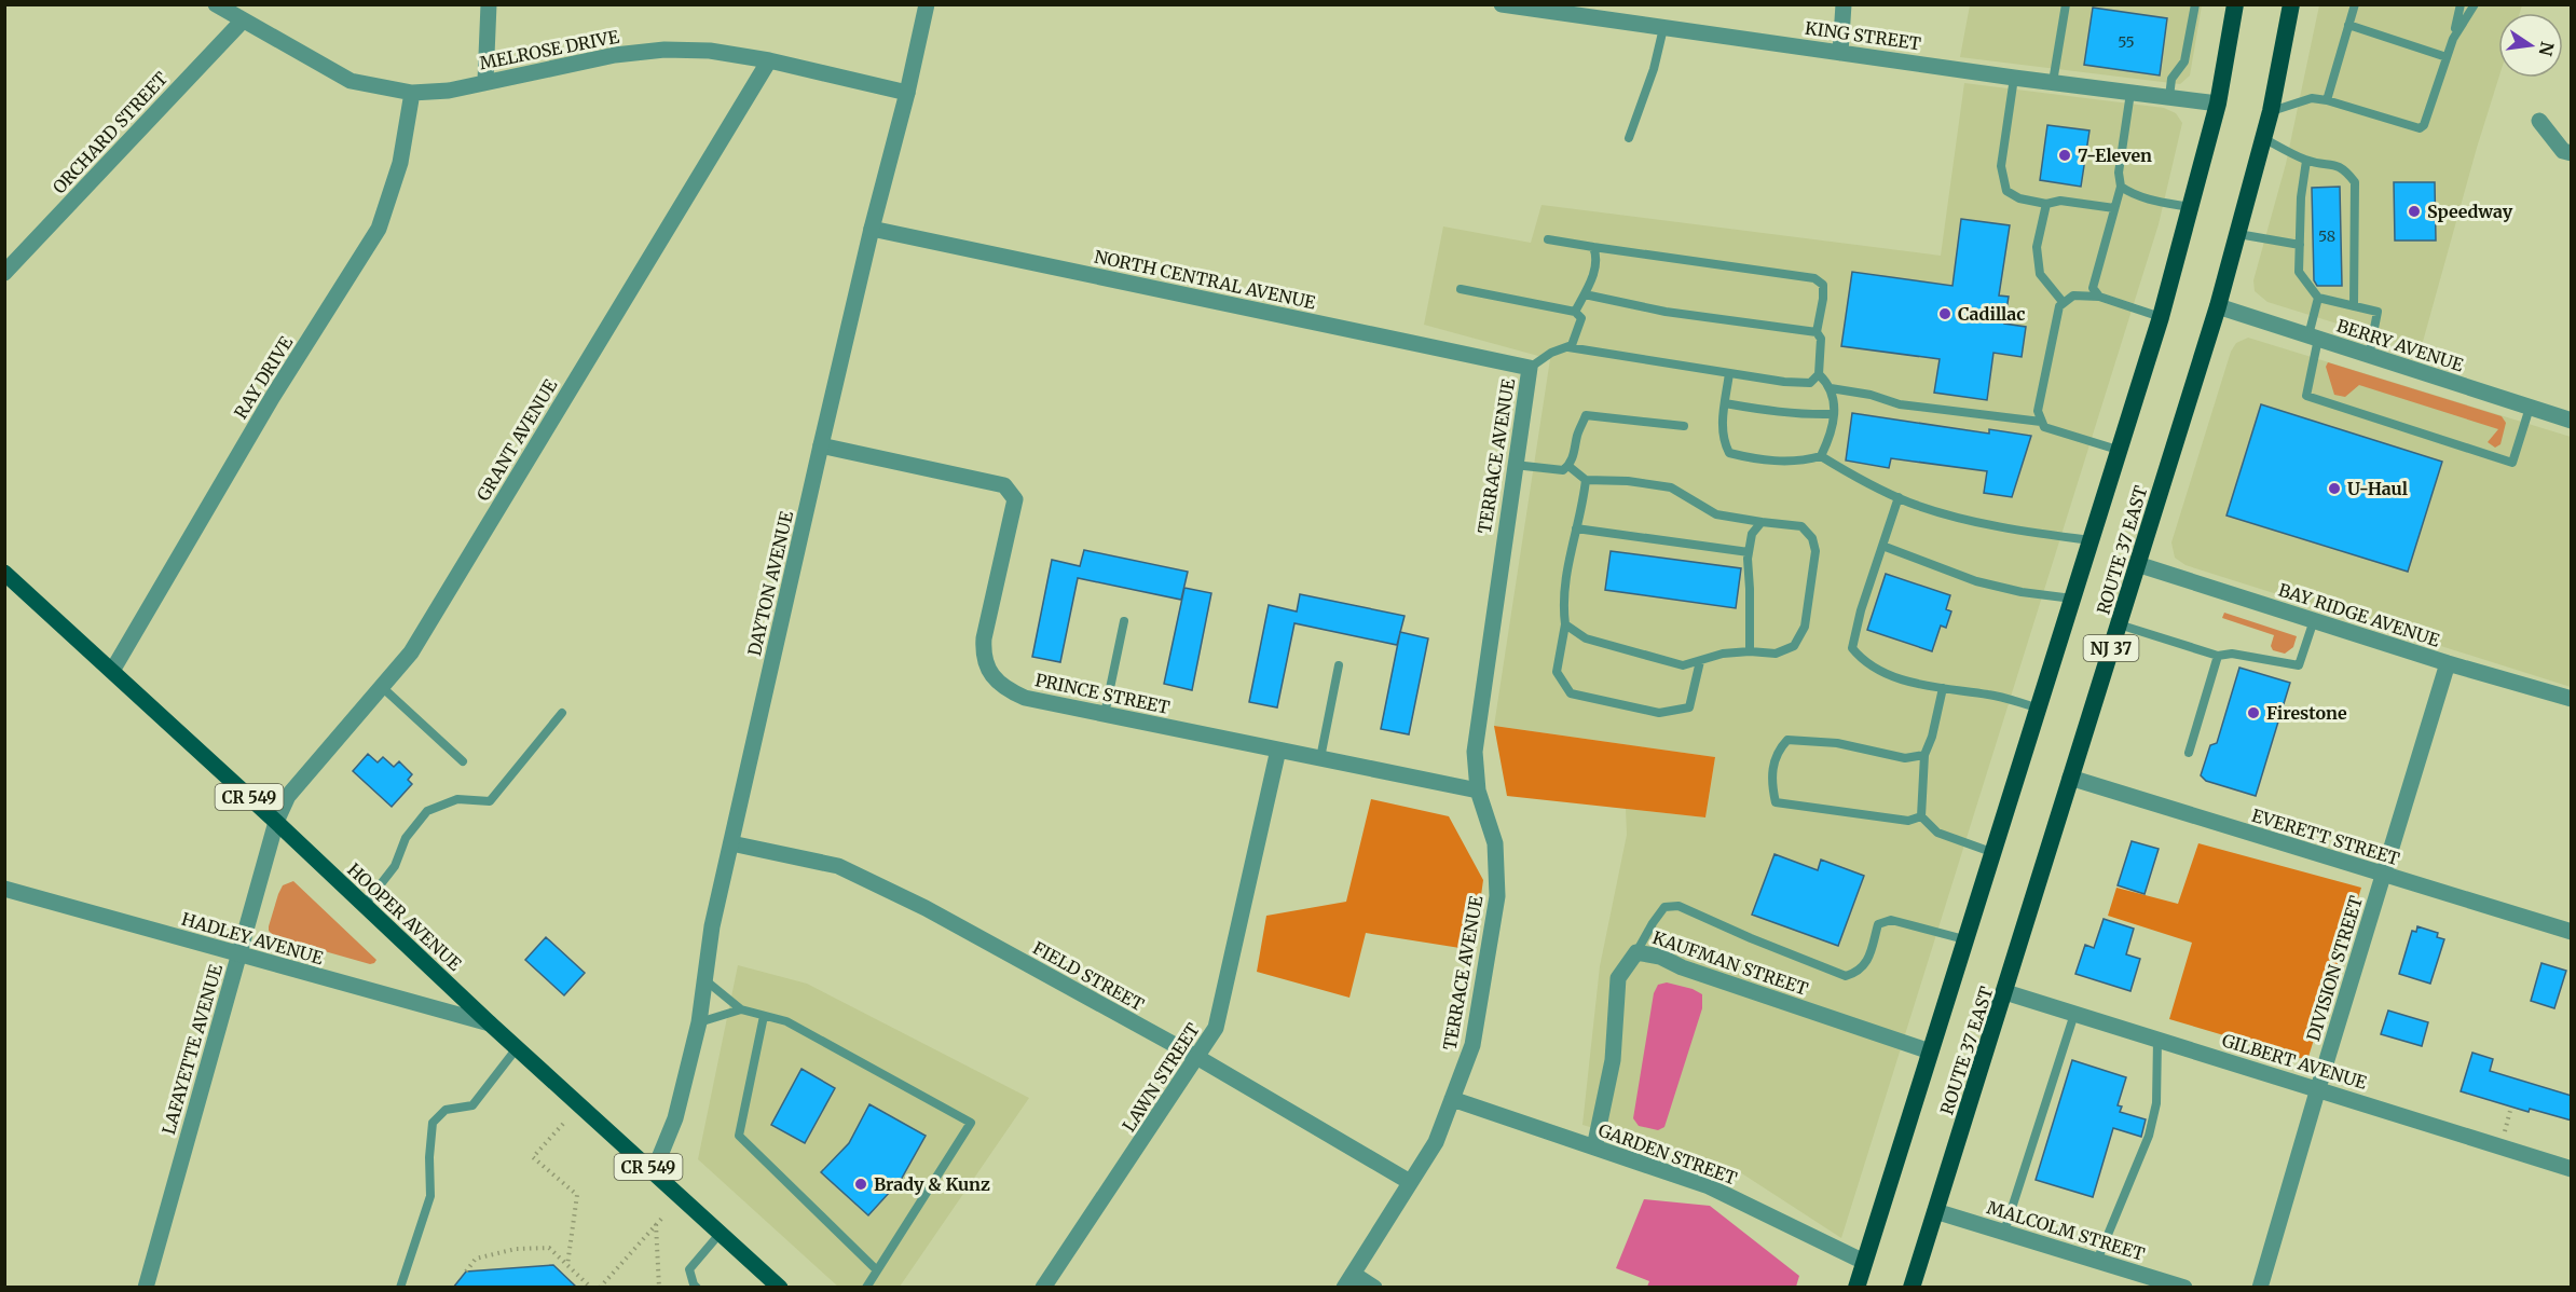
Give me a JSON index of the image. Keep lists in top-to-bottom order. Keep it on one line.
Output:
{"streets":{"highway":["ROUTE 37 EAST","NJ 37"],"main road":["CR 549","HOOPER AVENUE"],"street":["KING STREET","MELROSE DRIVE","ORCHARD STREET","NORTH CENTRAL AVENUE","BERRY AVENUE","RAY DRIVE","GRANT AVENUE","TERRACE AVENUE","DAYTON AVENUE","BAY RIDGE AVENUE","PRINCE STREET","EVERETT STREET","HADLEY AVENUE","KAUFMAN STREET","DIVISION STREET","FIELD STREET","LAFAYETTE AVENUE","GILBERT AVENUE","LAWN STREET","GARDEN STREET","MALCOLM STREET"]},"crossings":[["KING STREET","ROUTE 37 EAST"],["MELROSE DRIVE","ORCHARD STREET"],["MELROSE DRIVE","RAY DRIVE"],["MELROSE DRIVE","GRANT AVENUE"],["MELROSE DRIVE","DAYTON AVENUE"],["NORTH CENTRAL AVENUE","TERRACE AVENUE"],["NORTH CENTRAL AVENUE","DAYTON AVENUE"],["BERRY AVENUE","ROUTE 37 EAST"],["RAY DRIVE","HOOPER AVENUE"],["GRANT AVENUE","HOOPER AVENUE"],["GRANT AVENUE","LAFAYETTE AVENUE"],["TERRACE AVENUE","PRINCE STREET"],["TERRACE AVENUE","FIELD STREET"],["TERRACE AVENUE","GARDEN STREET"],["ROUTE 37 EAST","BAY RIDGE AVENUE"],["ROUTE 37 EAST","EVERETT STREET"],["ROUTE 37 EAST","KAUFMAN STREET"],["ROUTE 37 EAST","GILBERT AVENUE"],["ROUTE 37 EAST","GARDEN STREET"],["ROUTE 37 EAST","MALCOLM STREET"],["DAYTON AVENUE","PRINCE STREET"],["DAYTON AVENUE","HOOPER AVENUE"],["DAYTON AVENUE","FIELD STREET"],["BAY RIDGE AVENUE","DIVISION STREET"],["PRINCE STREET","LAWN STREET"],["EVERETT STREET","DIVISION STREET"],["HOOPER AVENUE","HADLEY AVENUE"],["HOOPER AVENUE","LAFAYETTE AVENUE"],["HADLEY AVENUE","LAFAYETTE AVENUE"],["KAUFMAN STREET","GARDEN STREET"],["DIVISION STREET","GILBERT AVENUE"],["FIELD STREET","LAWN STREET"]],"places":["7-Eleven","Speedway","Cadillac","U-Haul","Firestone","Brady & Kunz"],"house_numbers":["55","58"],"north":"right"}
